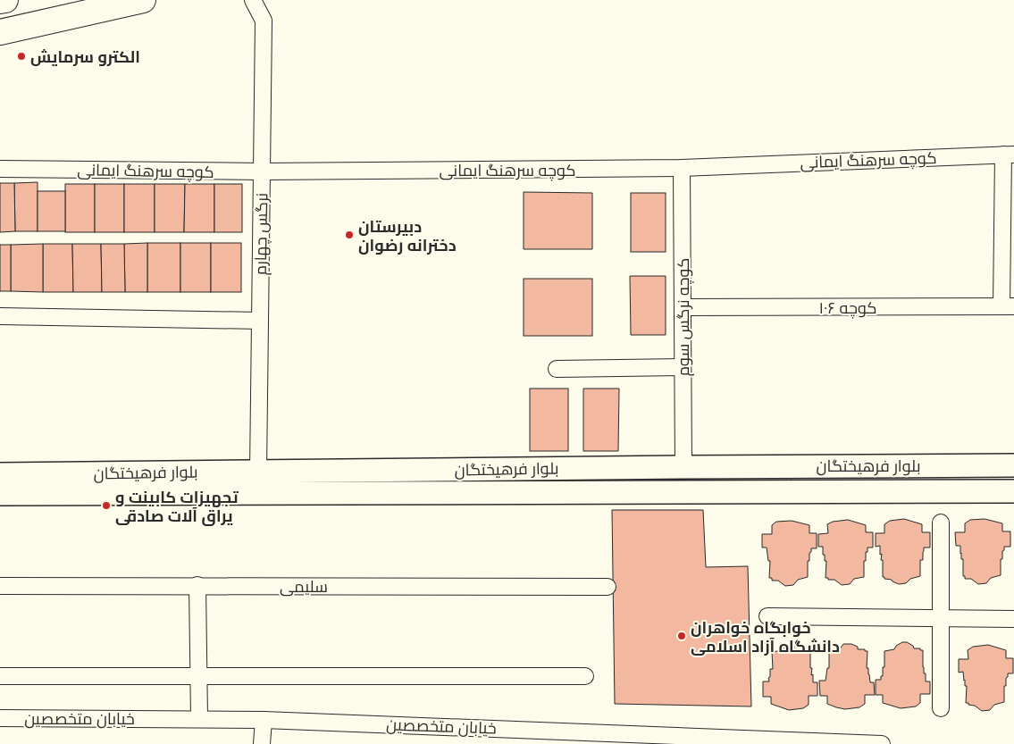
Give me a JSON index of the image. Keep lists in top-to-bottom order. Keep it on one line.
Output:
{"streets":{"main road":["بلوار فرهیختگان"],"street":["کوچه سرهنگ ایمانی","نرگس چهارم","کوچه ۱۰۶","کوچه نرگس سوم","سلیمی","خیابان متخصصین"]},"crossings":[["کوچه سرهنگ ایمانی","نرگس چهارم"],["کوچه سرهنگ ایمانی","کوچه نرگس سوم"],["نرگس چهارم","بلوار فرهیختگان"],["کوچه ۱۰۶","کوچه نرگس سوم"],["کوچه نرگس سوم","بلوار فرهیختگان"]],"places":["الکترو سرمایش","دبیرستان دخترانه رضوان","تجهیزات کابینت و یراق آلات صادقی","خوابگاه خواهران دانشگاه آزاد اسلامی"]}
